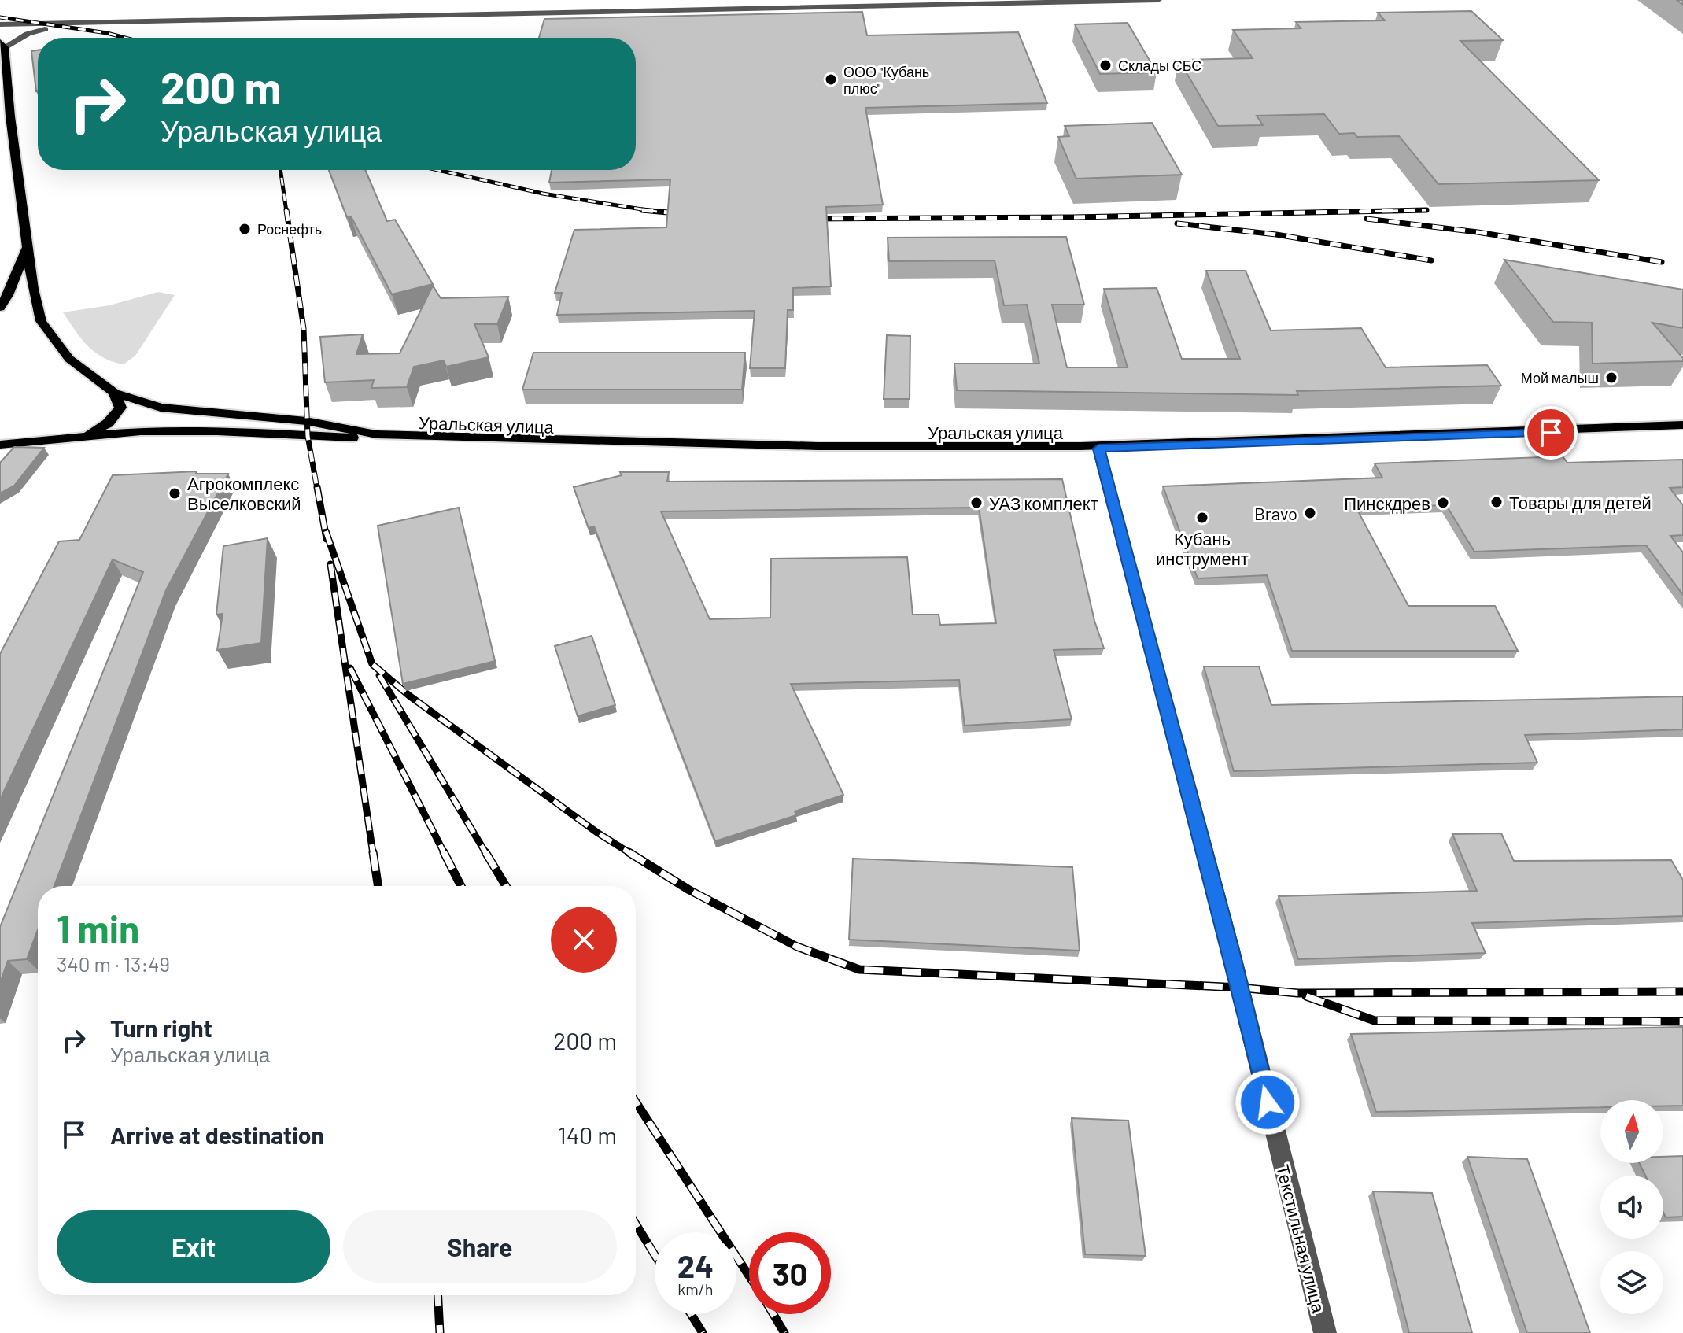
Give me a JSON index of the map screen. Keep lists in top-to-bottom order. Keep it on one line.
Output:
{"streets":{"main road":["Уральская улица"],"street":["Текстильная улица"]},"crossings":[["Уральская улица","Текстильная улица"]],"places":["Склады СБС","ООО \"Кубань плюс\"","Роснефть","Мой малыш","Агрокомплекс Выселковский","Товары для детей","УАЗ комплект","Пинскдрев","Bravo","Кубань инструмент"],"north":"top","page":{"turn":["200 m","Уральская улица"],"heading":["1 min","340 m · 13:49"],"list":[{"name":"Turn right","note":"Уральская улица","value":"200 m"},{"name":"Arrive at destination","value":"140 m"}],"buttons":["Exit","Share"],"speed":"24 km/h","limit":"30"}}
